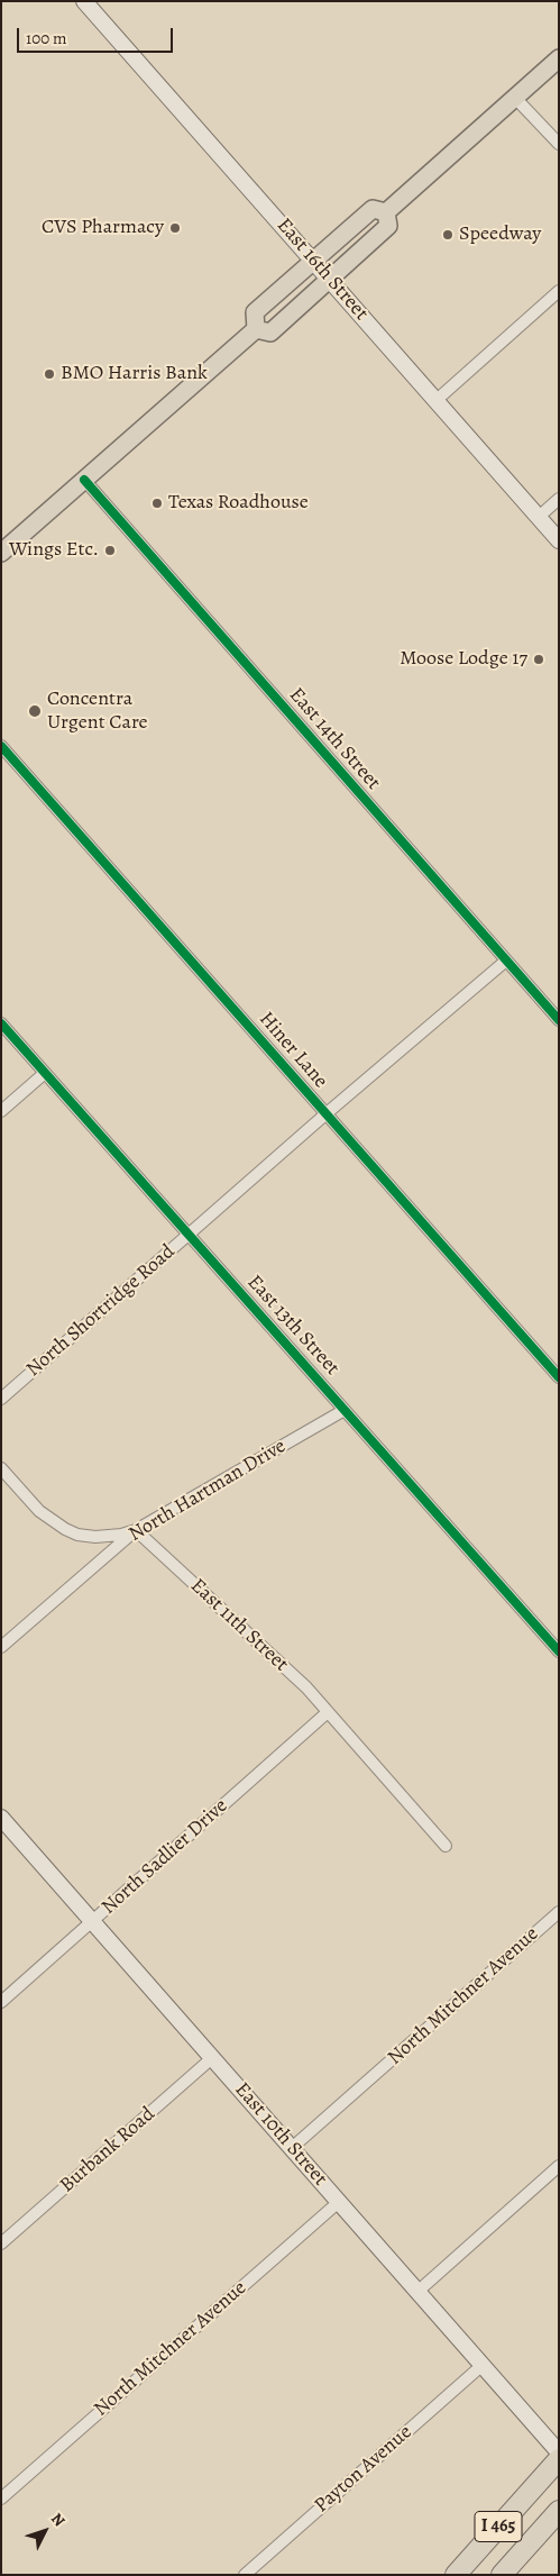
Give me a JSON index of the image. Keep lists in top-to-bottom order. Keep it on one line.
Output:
{"streets":{"highway":["I 465"],"main road":["East 16th Street","East 10th Street"],"street":["East 14th Street","Hiner Lane","North Shortridge Road","East 13th Street","North Hartman Drive","East 11th Street","North Sadlier Drive","North Mitchner Avenue","Burbank Road","Payton Avenue"]},"crossings":[["East 14th Street","North Shortridge Road"],["Hiner Lane","North Shortridge Road"],["North Shortridge Road","East 13th Street"],["East 13th Street","North Hartman Drive"],["North Hartman Drive","East 11th Street"],["East 11th Street","North Sadlier Drive"],["North Sadlier Drive","East 10th Street"],["North Mitchner Avenue","East 10th Street"],["East 10th Street","Burbank Road"],["East 10th Street","Payton Avenue"]],"places":["CVS Pharmacy","Speedway","BMO Harris Bank","Texas Roadhouse","Wings Etc.","Moose Lodge 17","Concentra Urgent Care"],"scale_bar":"100 m","north":"top right"}
